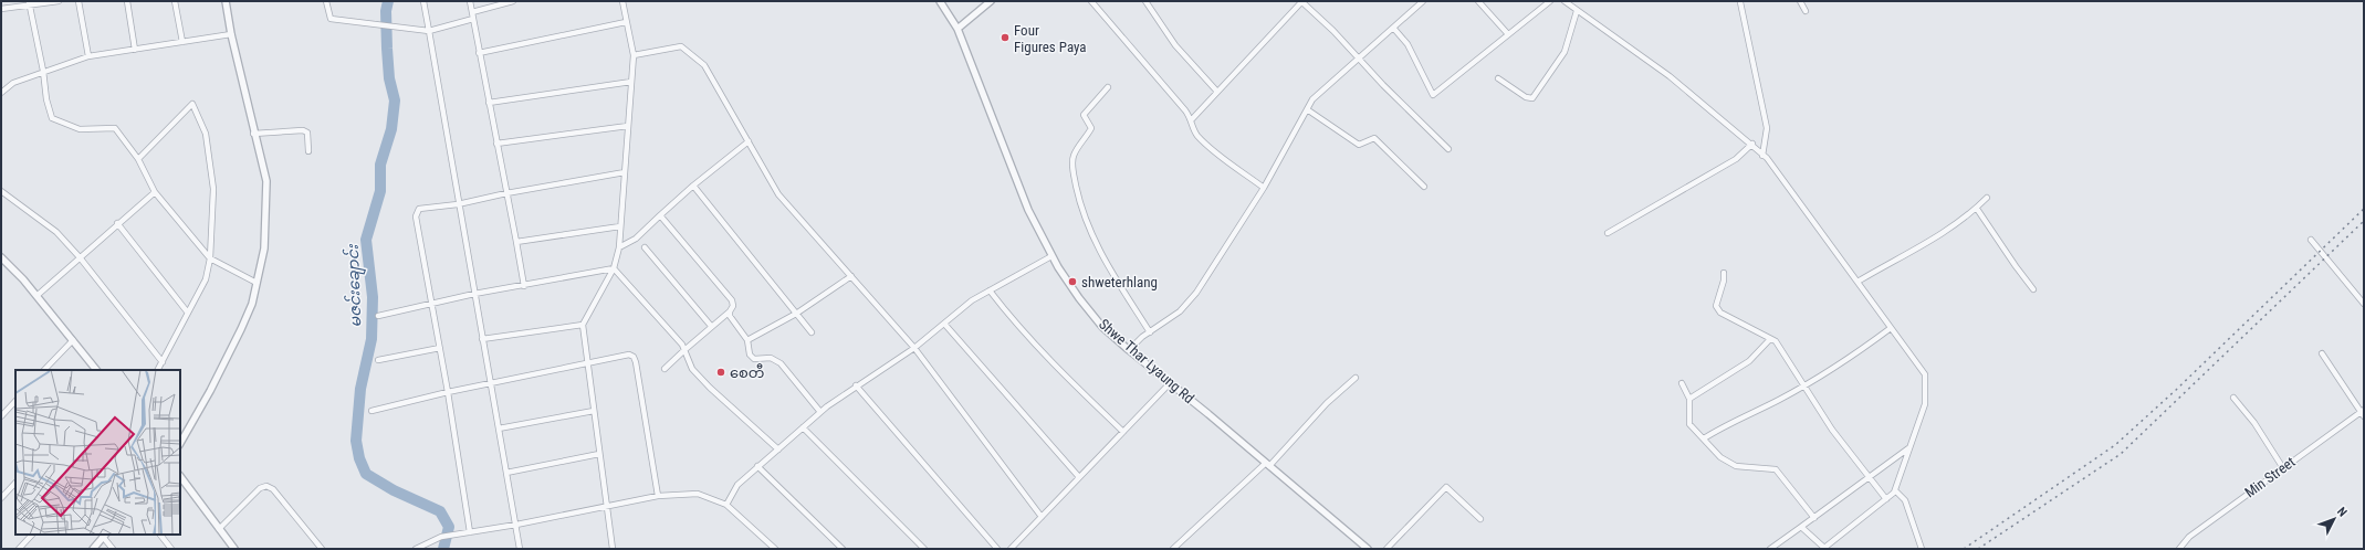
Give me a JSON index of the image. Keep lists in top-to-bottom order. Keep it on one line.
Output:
{"streets":{"street":["Shwe Thar Lyaung Rd","Min Street"]},"water":["မဇင်းချောင်း"],"places":["Four Figures Paya","shweterhlang","စေတီ"],"north":"top right"}
